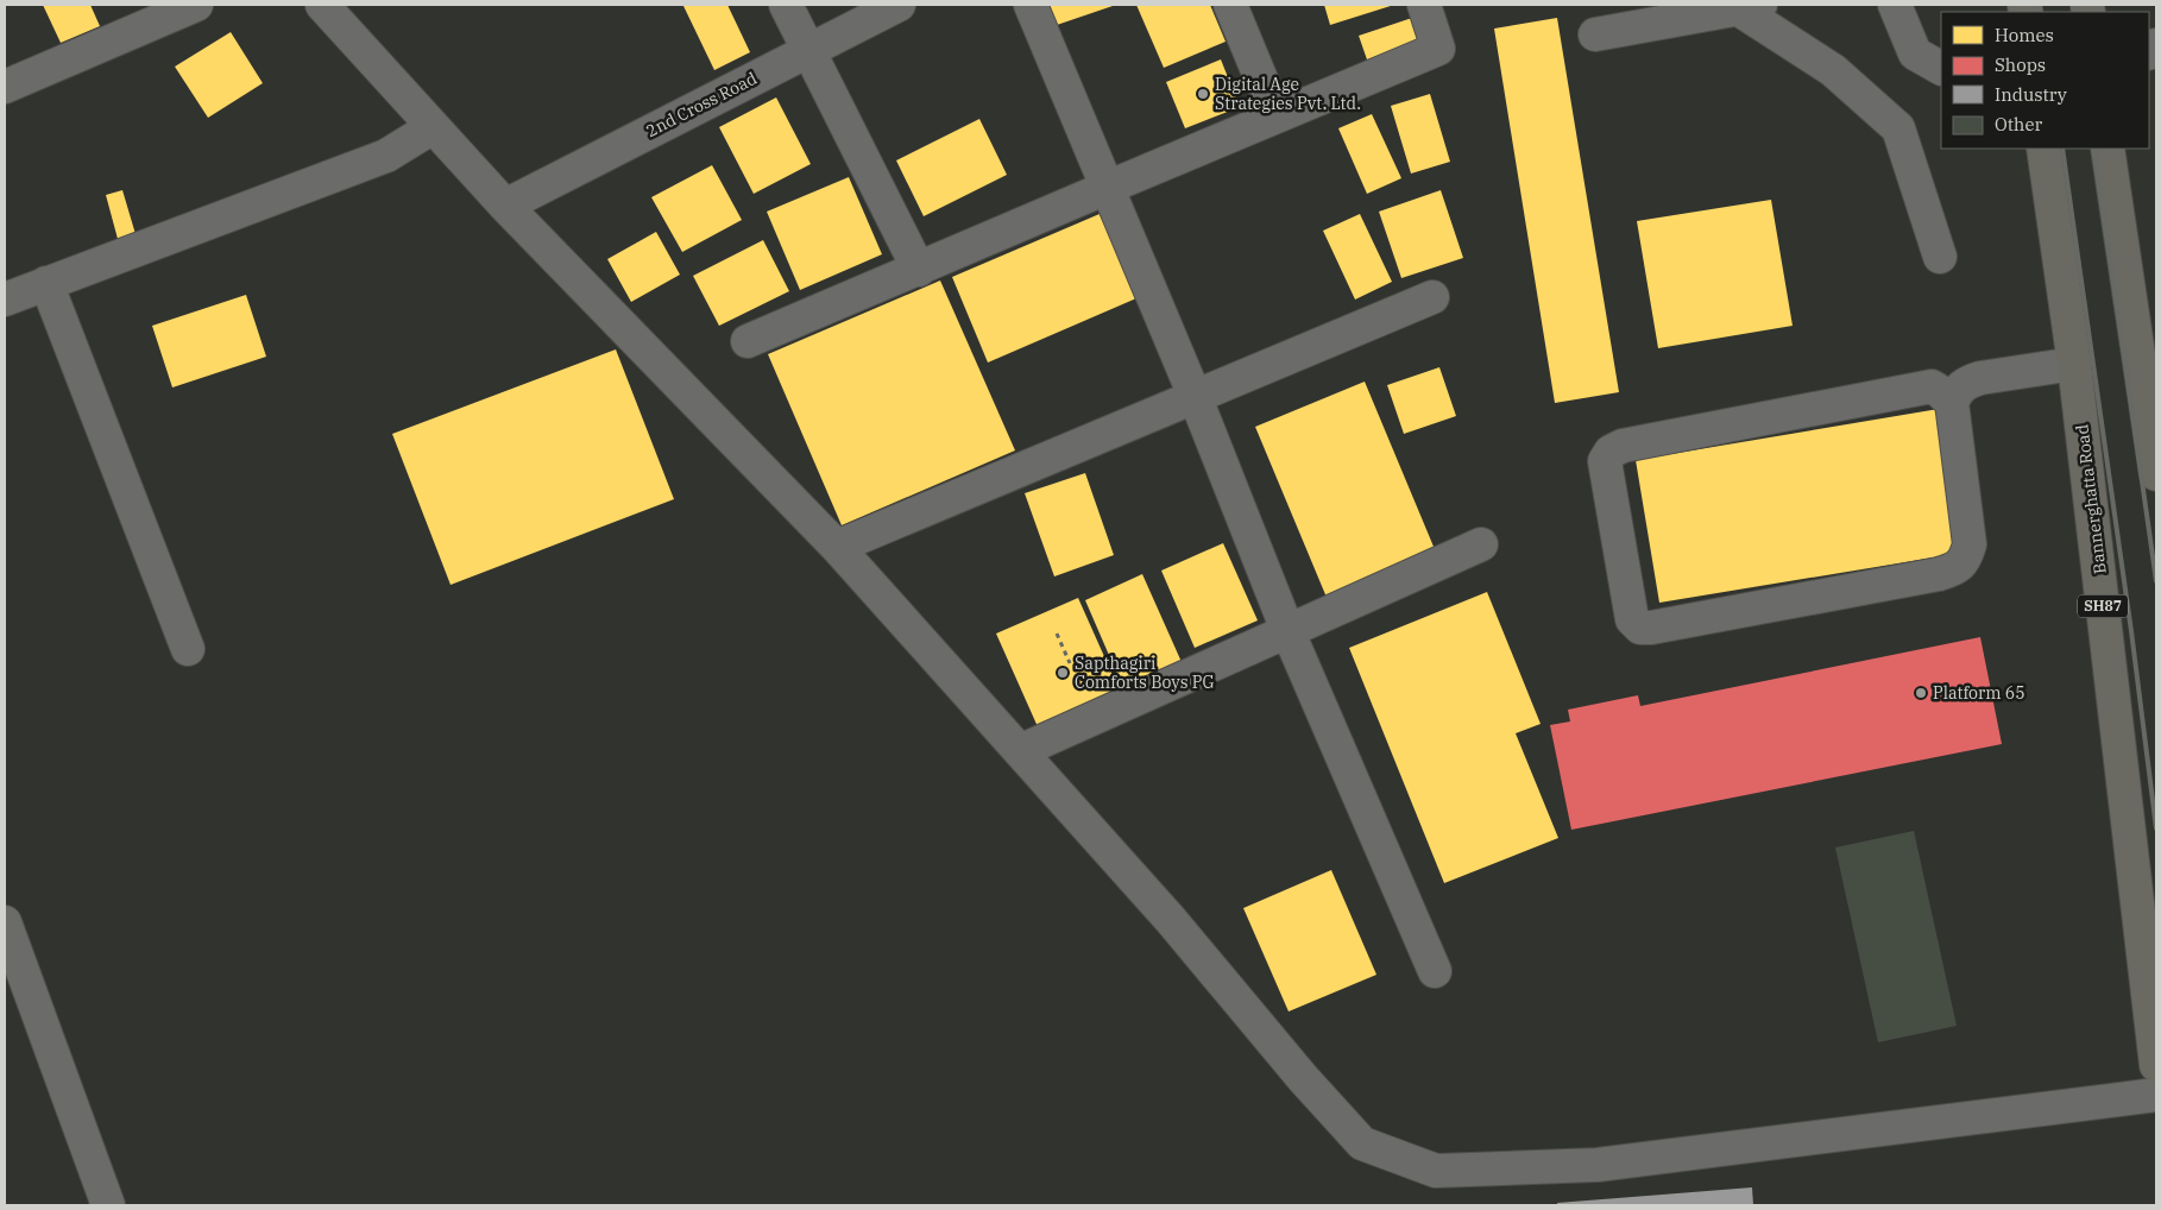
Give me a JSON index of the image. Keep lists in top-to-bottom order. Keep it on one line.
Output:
{"streets":{"main road":["Bannerghatta Road","SH87"],"street":["2nd Cross Road"]},"places":["Digital Age Strategies Pvt. Ltd.","Sapthagiri Comforts Boys PG","Platform 65"],"legend":["Homes","Shops","Industry","Other"]}
